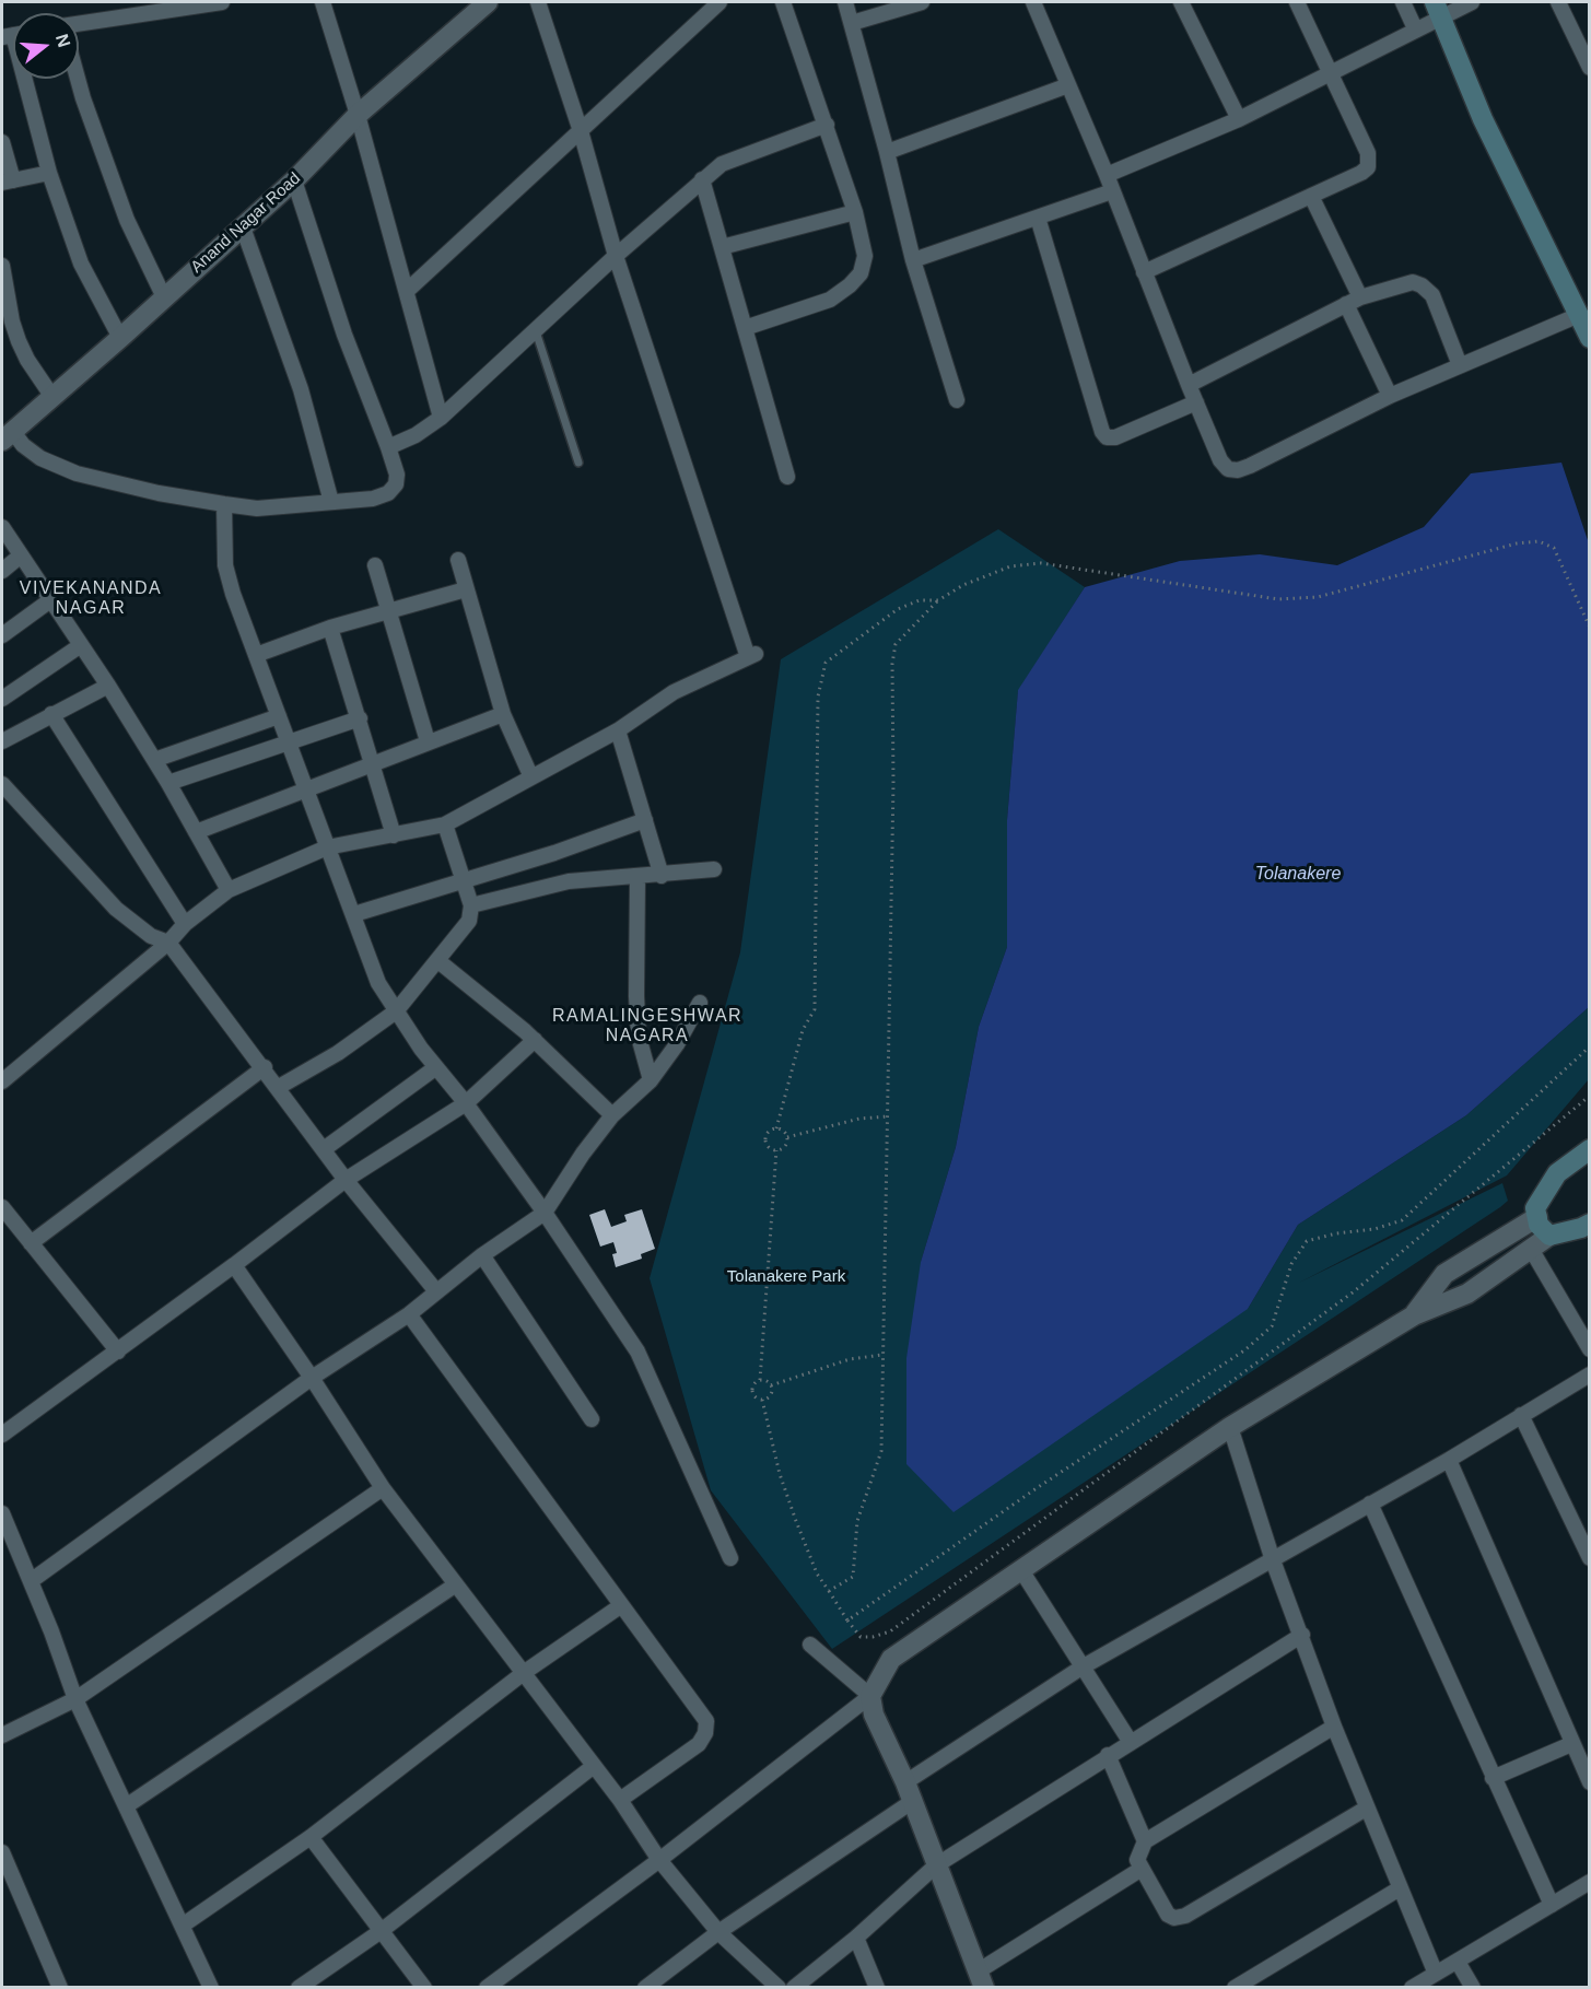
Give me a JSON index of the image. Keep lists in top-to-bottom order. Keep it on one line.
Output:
{"streets":{"street":["Anand Nagar Road"]},"districts":["VIVEKANANDA NAGAR","RAMALINGESHWAR NAGARA"],"water":["Tolanakere"],"parks":["Tolanakere Park"],"north":"right"}
